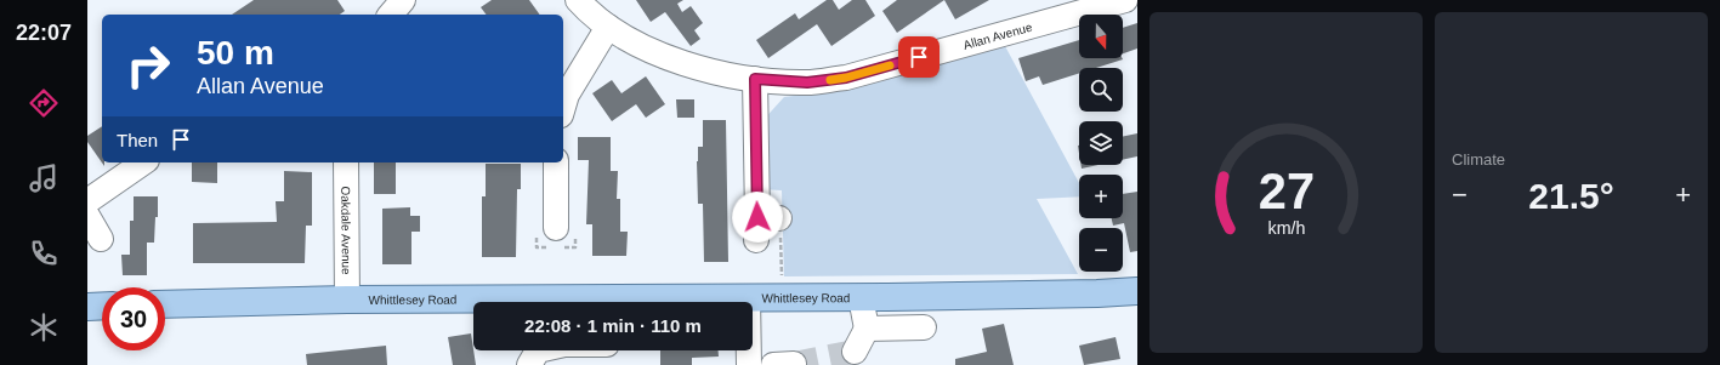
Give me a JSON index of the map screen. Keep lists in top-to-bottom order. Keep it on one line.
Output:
{"streets":{"main road":["Whittlesey Road"],"street":["Allan Avenue","Oakdale Avenue"]},"crossings":[["Oakdale Avenue","Whittlesey Road"]],"north":"bottom","page":{"tabs":"22:07","tile":"Climate","map_buttons":["+","−"],"turn":["50 m","Allan Avenue"],"then":"Then","heat":["−","21.5°","+"],"limit":"30","trip":"22:08 · 1 min · 110 m","gauge":["27","km/h"]}}
